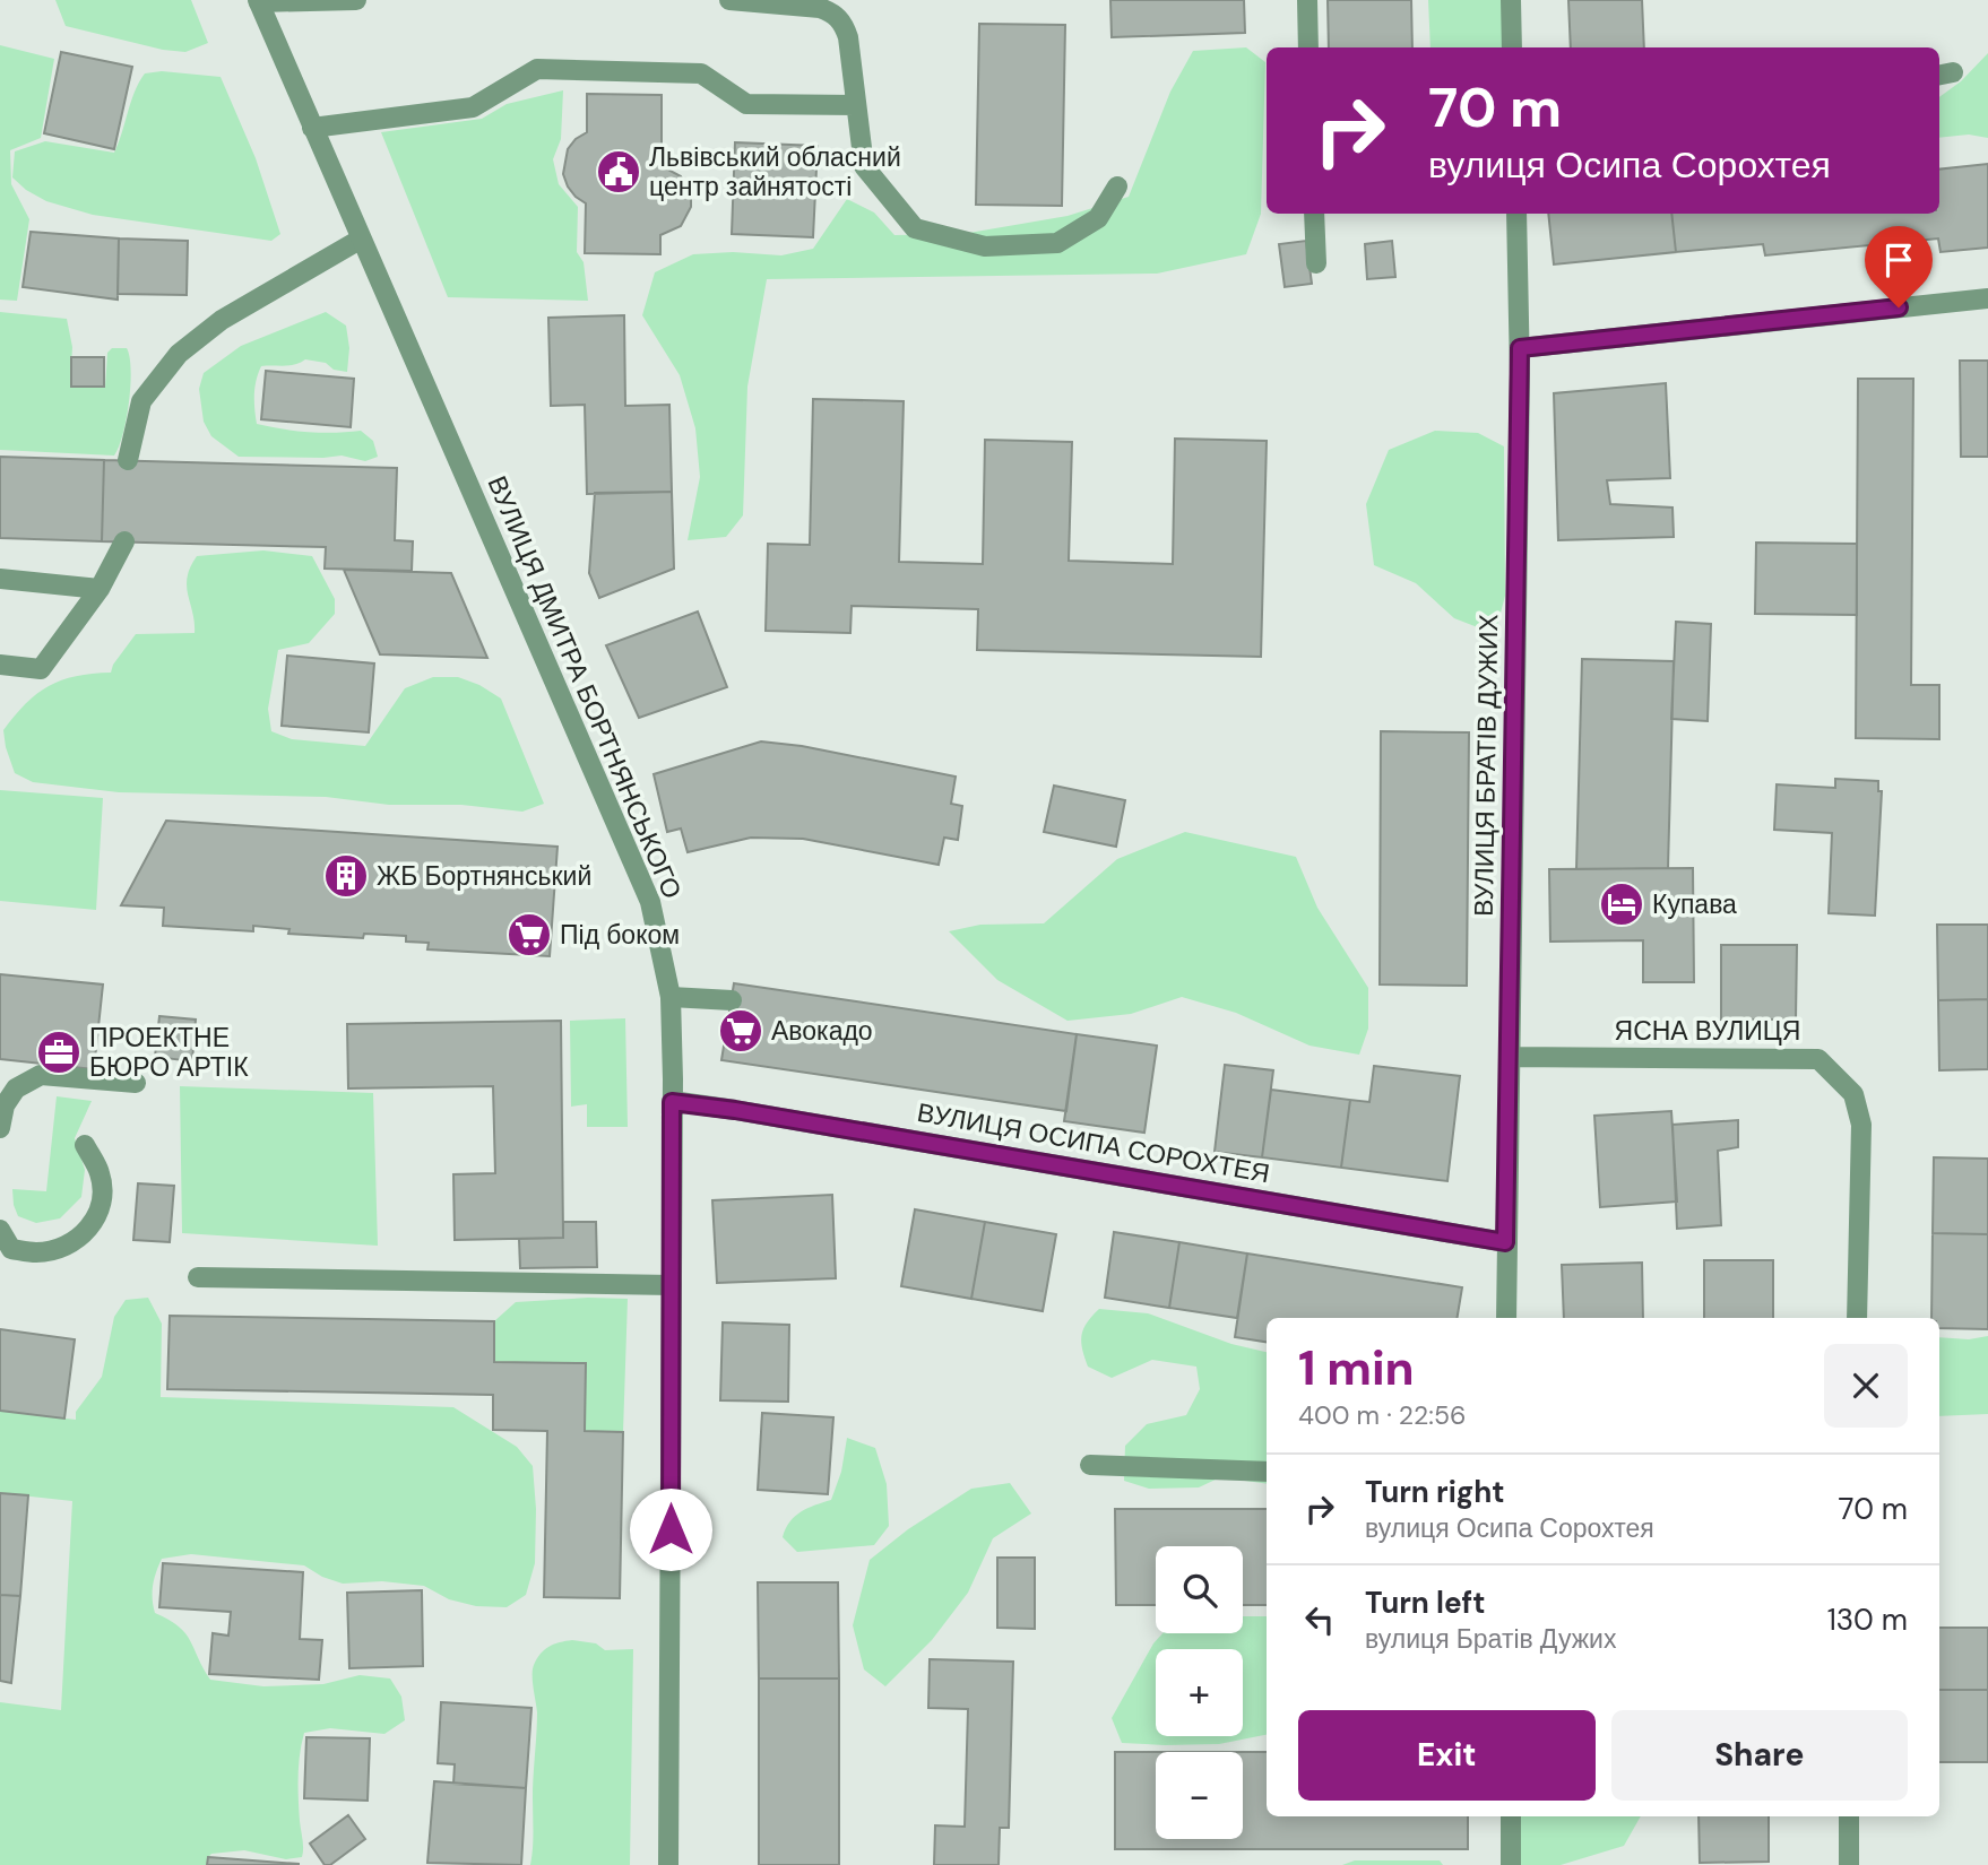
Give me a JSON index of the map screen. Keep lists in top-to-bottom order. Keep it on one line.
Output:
{"streets":{"street":["ВУЛИЦЯ ДМИТРА БОРТНЯНСЬКОГО","ВУЛИЦЯ БРАТІВ ДУЖИХ","ЯСНА ВУЛИЦЯ","ВУЛИЦЯ ОСИПА СОРОХТЕЯ"]},"crossings":[["ВУЛИЦЯ ДМИТРА БОРТНЯНСЬКОГО","ВУЛИЦЯ ОСИПА СОРОХТЕЯ"],["ВУЛИЦЯ БРАТІВ ДУЖИХ","ЯСНА ВУЛИЦЯ"],["ВУЛИЦЯ БРАТІВ ДУЖИХ","ВУЛИЦЯ ОСИПА СОРОХТЕЯ"]],"places":{"public building":["Львівський обласний центр зайнятості"],"building":["ЖБ Бортнянський"],"hotel":["Купава"],"supermarket":["Під боком","Авокадо"],"office":["ПРОЕКТНЕ БЮРО АРТІК"]},"page":{"turn":["70 m","вулиця Осипа Сорохтея"],"heading":["1 min","400 m · 22:56"],"list":[{"name":"Turn right","note":"вулиця Осипа Сорохтея","value":"70 m"},{"name":"Turn left","note":"вулиця Братів Дужих","value":"130 m"}],"map_buttons":["+","−"],"buttons":["Exit","Share"]}}
